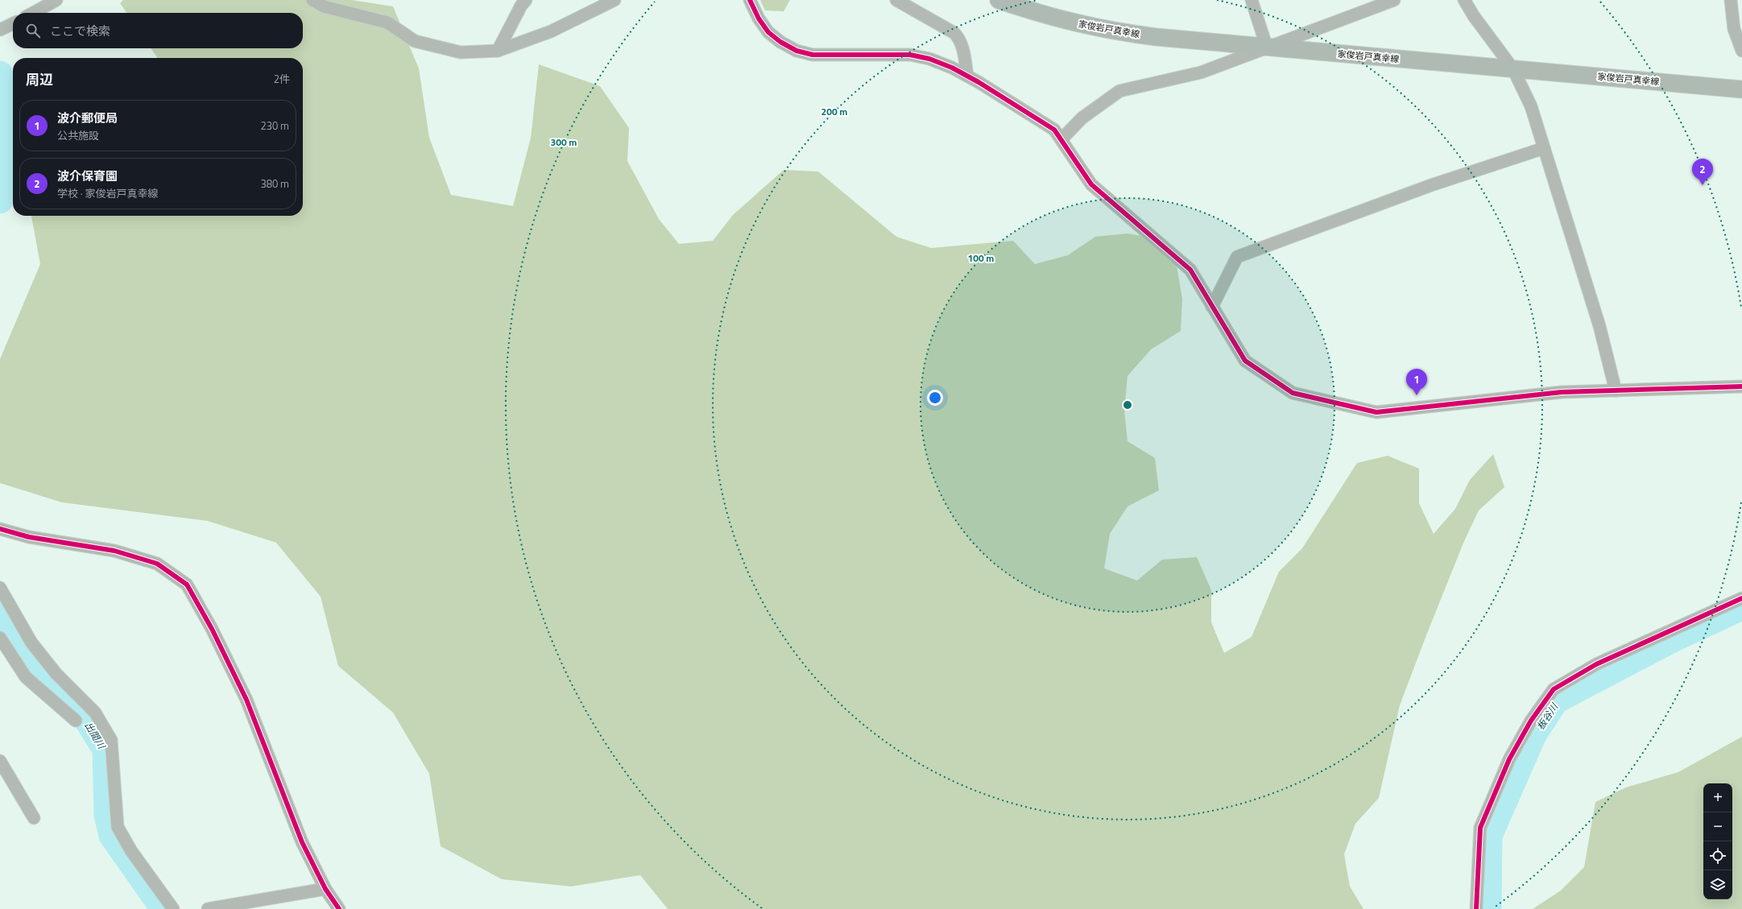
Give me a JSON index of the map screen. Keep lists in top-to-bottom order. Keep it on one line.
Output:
{"streets":{"main road":["家俊岩戸真幸線"]},"water":["板谷川","出間川"],"page":{"search":"ここで検索","heading":["周辺","2件"],"list":[{"mark":"1","name":"波介郵便局","note":"公共施設","value":"230 m"},{"mark":"2","name":"波介保育園","note":"学校 · 家俊岩戸真幸線","value":"380 m"}],"pins":["2","1"],"map_buttons":["+","−"]},"rings":["200 m","300 m","100 m"]}
